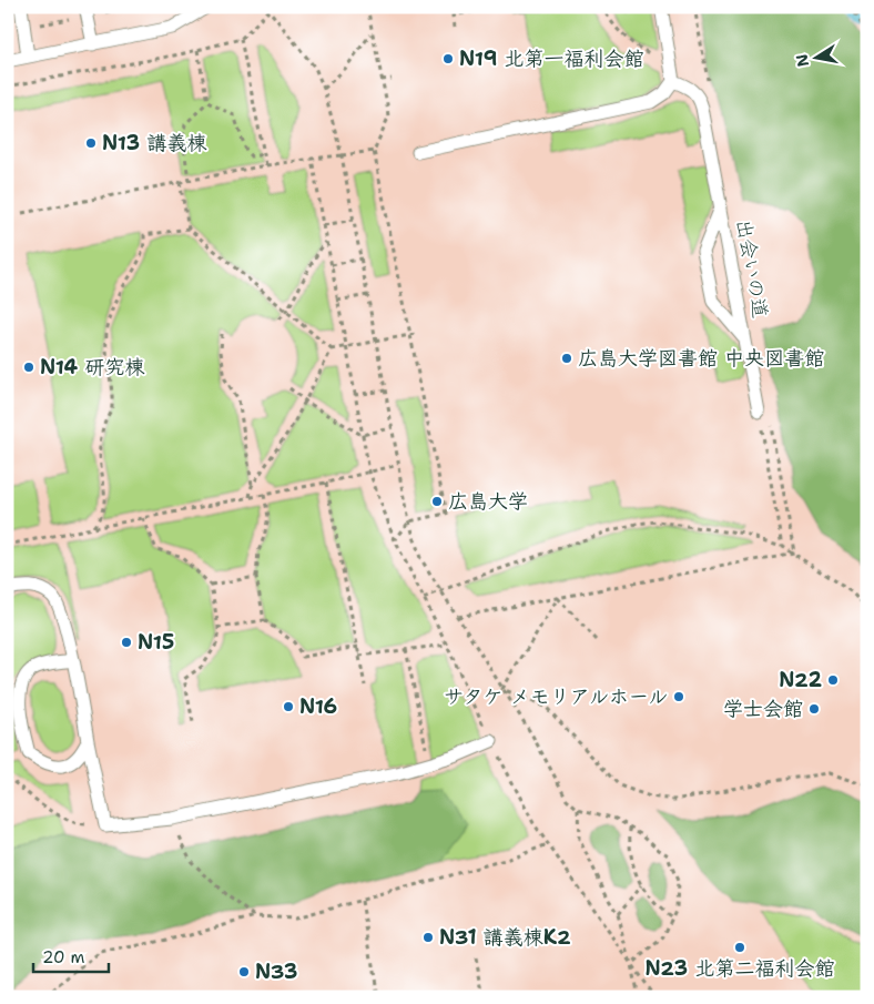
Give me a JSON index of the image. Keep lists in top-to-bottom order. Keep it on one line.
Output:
{"streets":{"lane":["出会いの道"]},"places":["N19 北第一福利会館","N13 講義棟","広島大学図書館 中央図書館","N14 研究棟","広島大学","N15","N22","サタケ メモリアルホール","N16","学士会館","N31 講義棟K2","N23 北第二福利会館","N33"],"scale_bar":"20 m","north":"left"}
